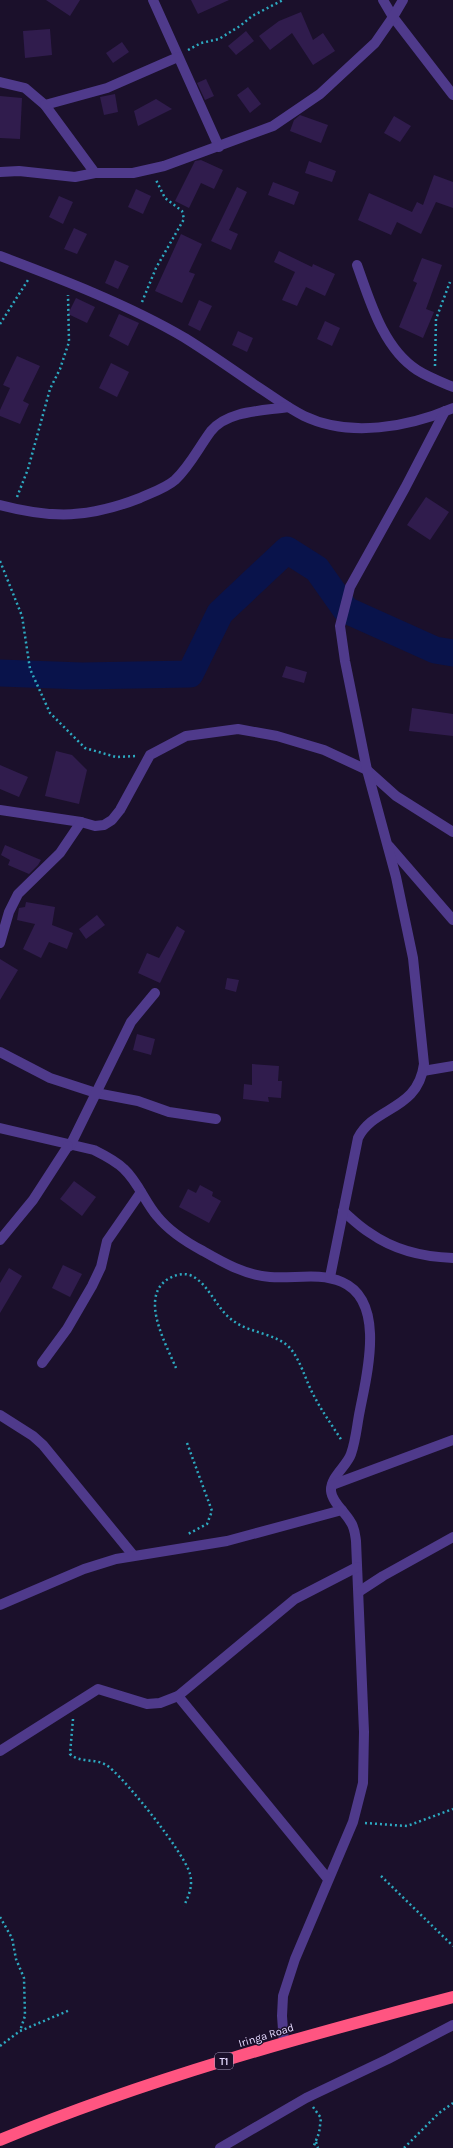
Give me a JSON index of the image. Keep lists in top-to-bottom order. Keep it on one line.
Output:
{"streets":{"highway":["Iringa Road","T1"]}}
